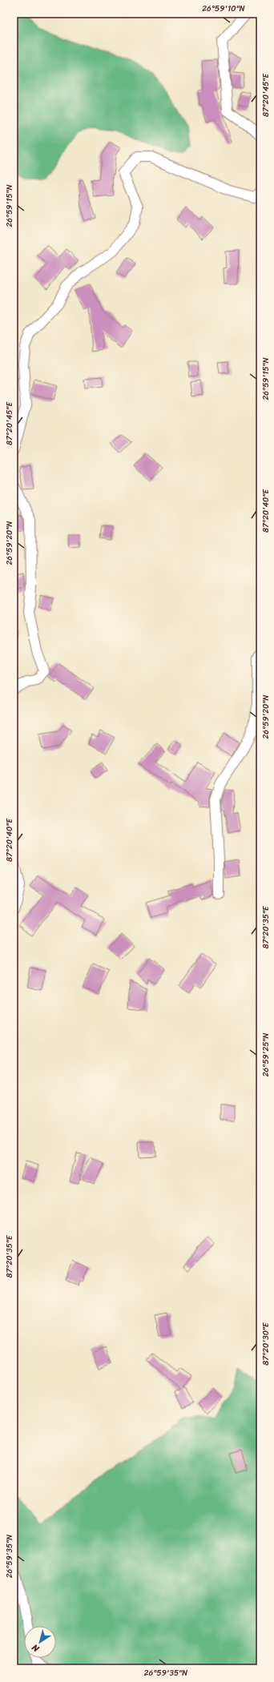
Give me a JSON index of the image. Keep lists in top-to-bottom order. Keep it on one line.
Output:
{"north":"bottom left","coordinates":["26°59'10\"N","87°20'45\"E","26°59'15\"N","87°20'40\"E","26°59'20\"N","87°20'35\"E","26°59'25\"N","87°20'30\"E","26°59'35\"N"]}
